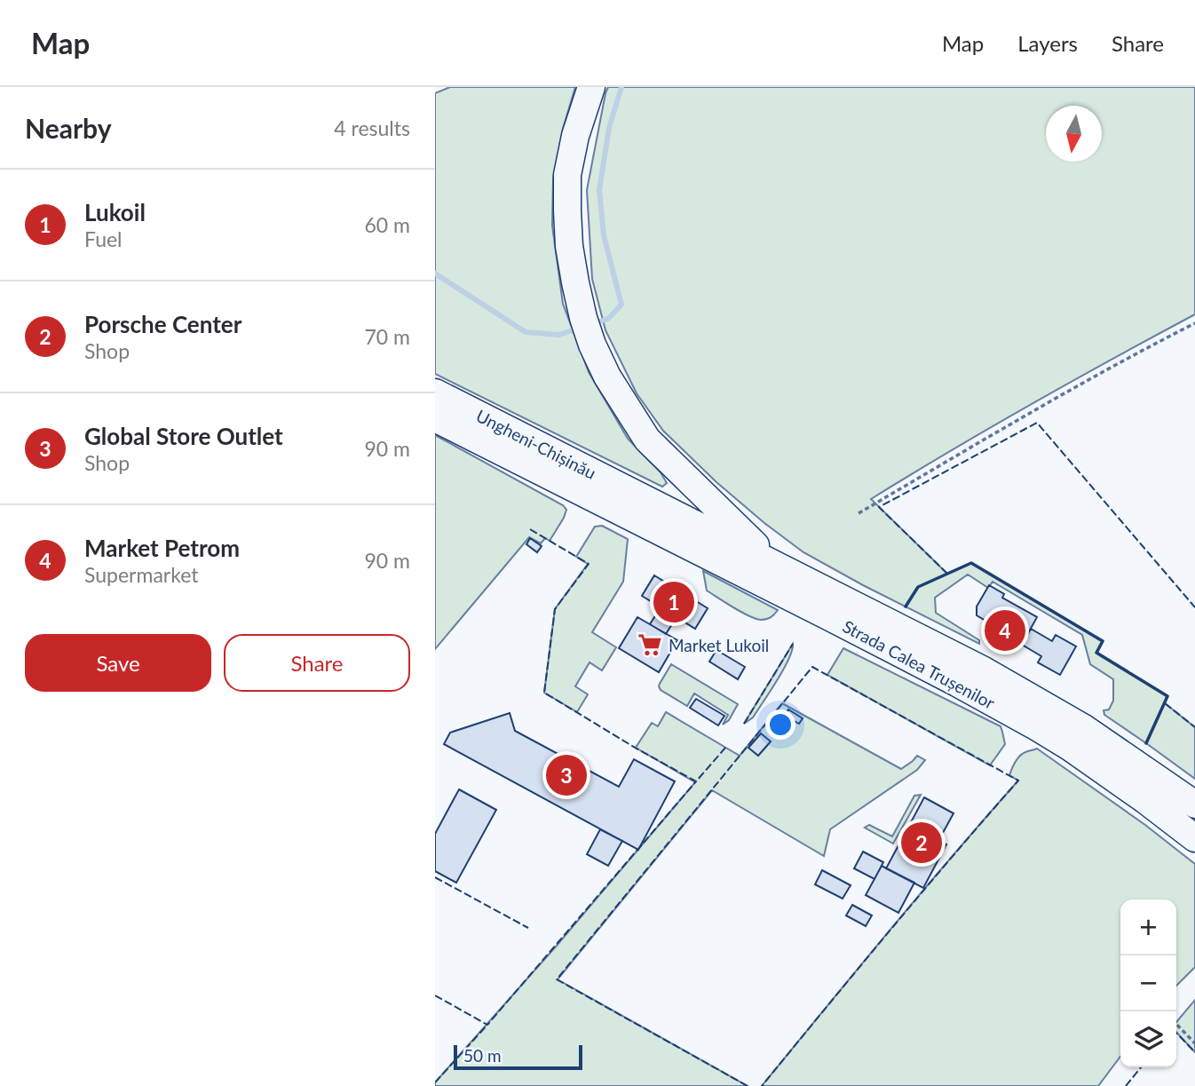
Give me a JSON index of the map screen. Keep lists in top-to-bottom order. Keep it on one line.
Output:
{"streets":{"highway":["Ungheni-Chișinău","Strada Calea Trușenilor"]},"crossings":[["Ungheni-Chișinău","Strada Calea Trușenilor"]],"places":{"supermarket":["Market Lukoil"]},"scale_bar":"50 m","north":"bottom","page":{"header":"Map","nav":["Map","Layers","Share"],"heading":["Nearby","4 results"],"list":[{"mark":"1","name":"Lukoil","note":"Fuel","value":"60 m"},{"mark":"2","name":"Porsche Center","note":"Shop","value":"70 m"},{"mark":"3","name":"Global Store Outlet","note":"Shop","value":"90 m"},{"mark":"4","name":"Market Petrom","note":"Supermarket","value":"90 m"}],"pins":["1","4","3","2"],"buttons":["Save","Share"],"map_buttons":["+","−"],"scale":"50 m"}}
